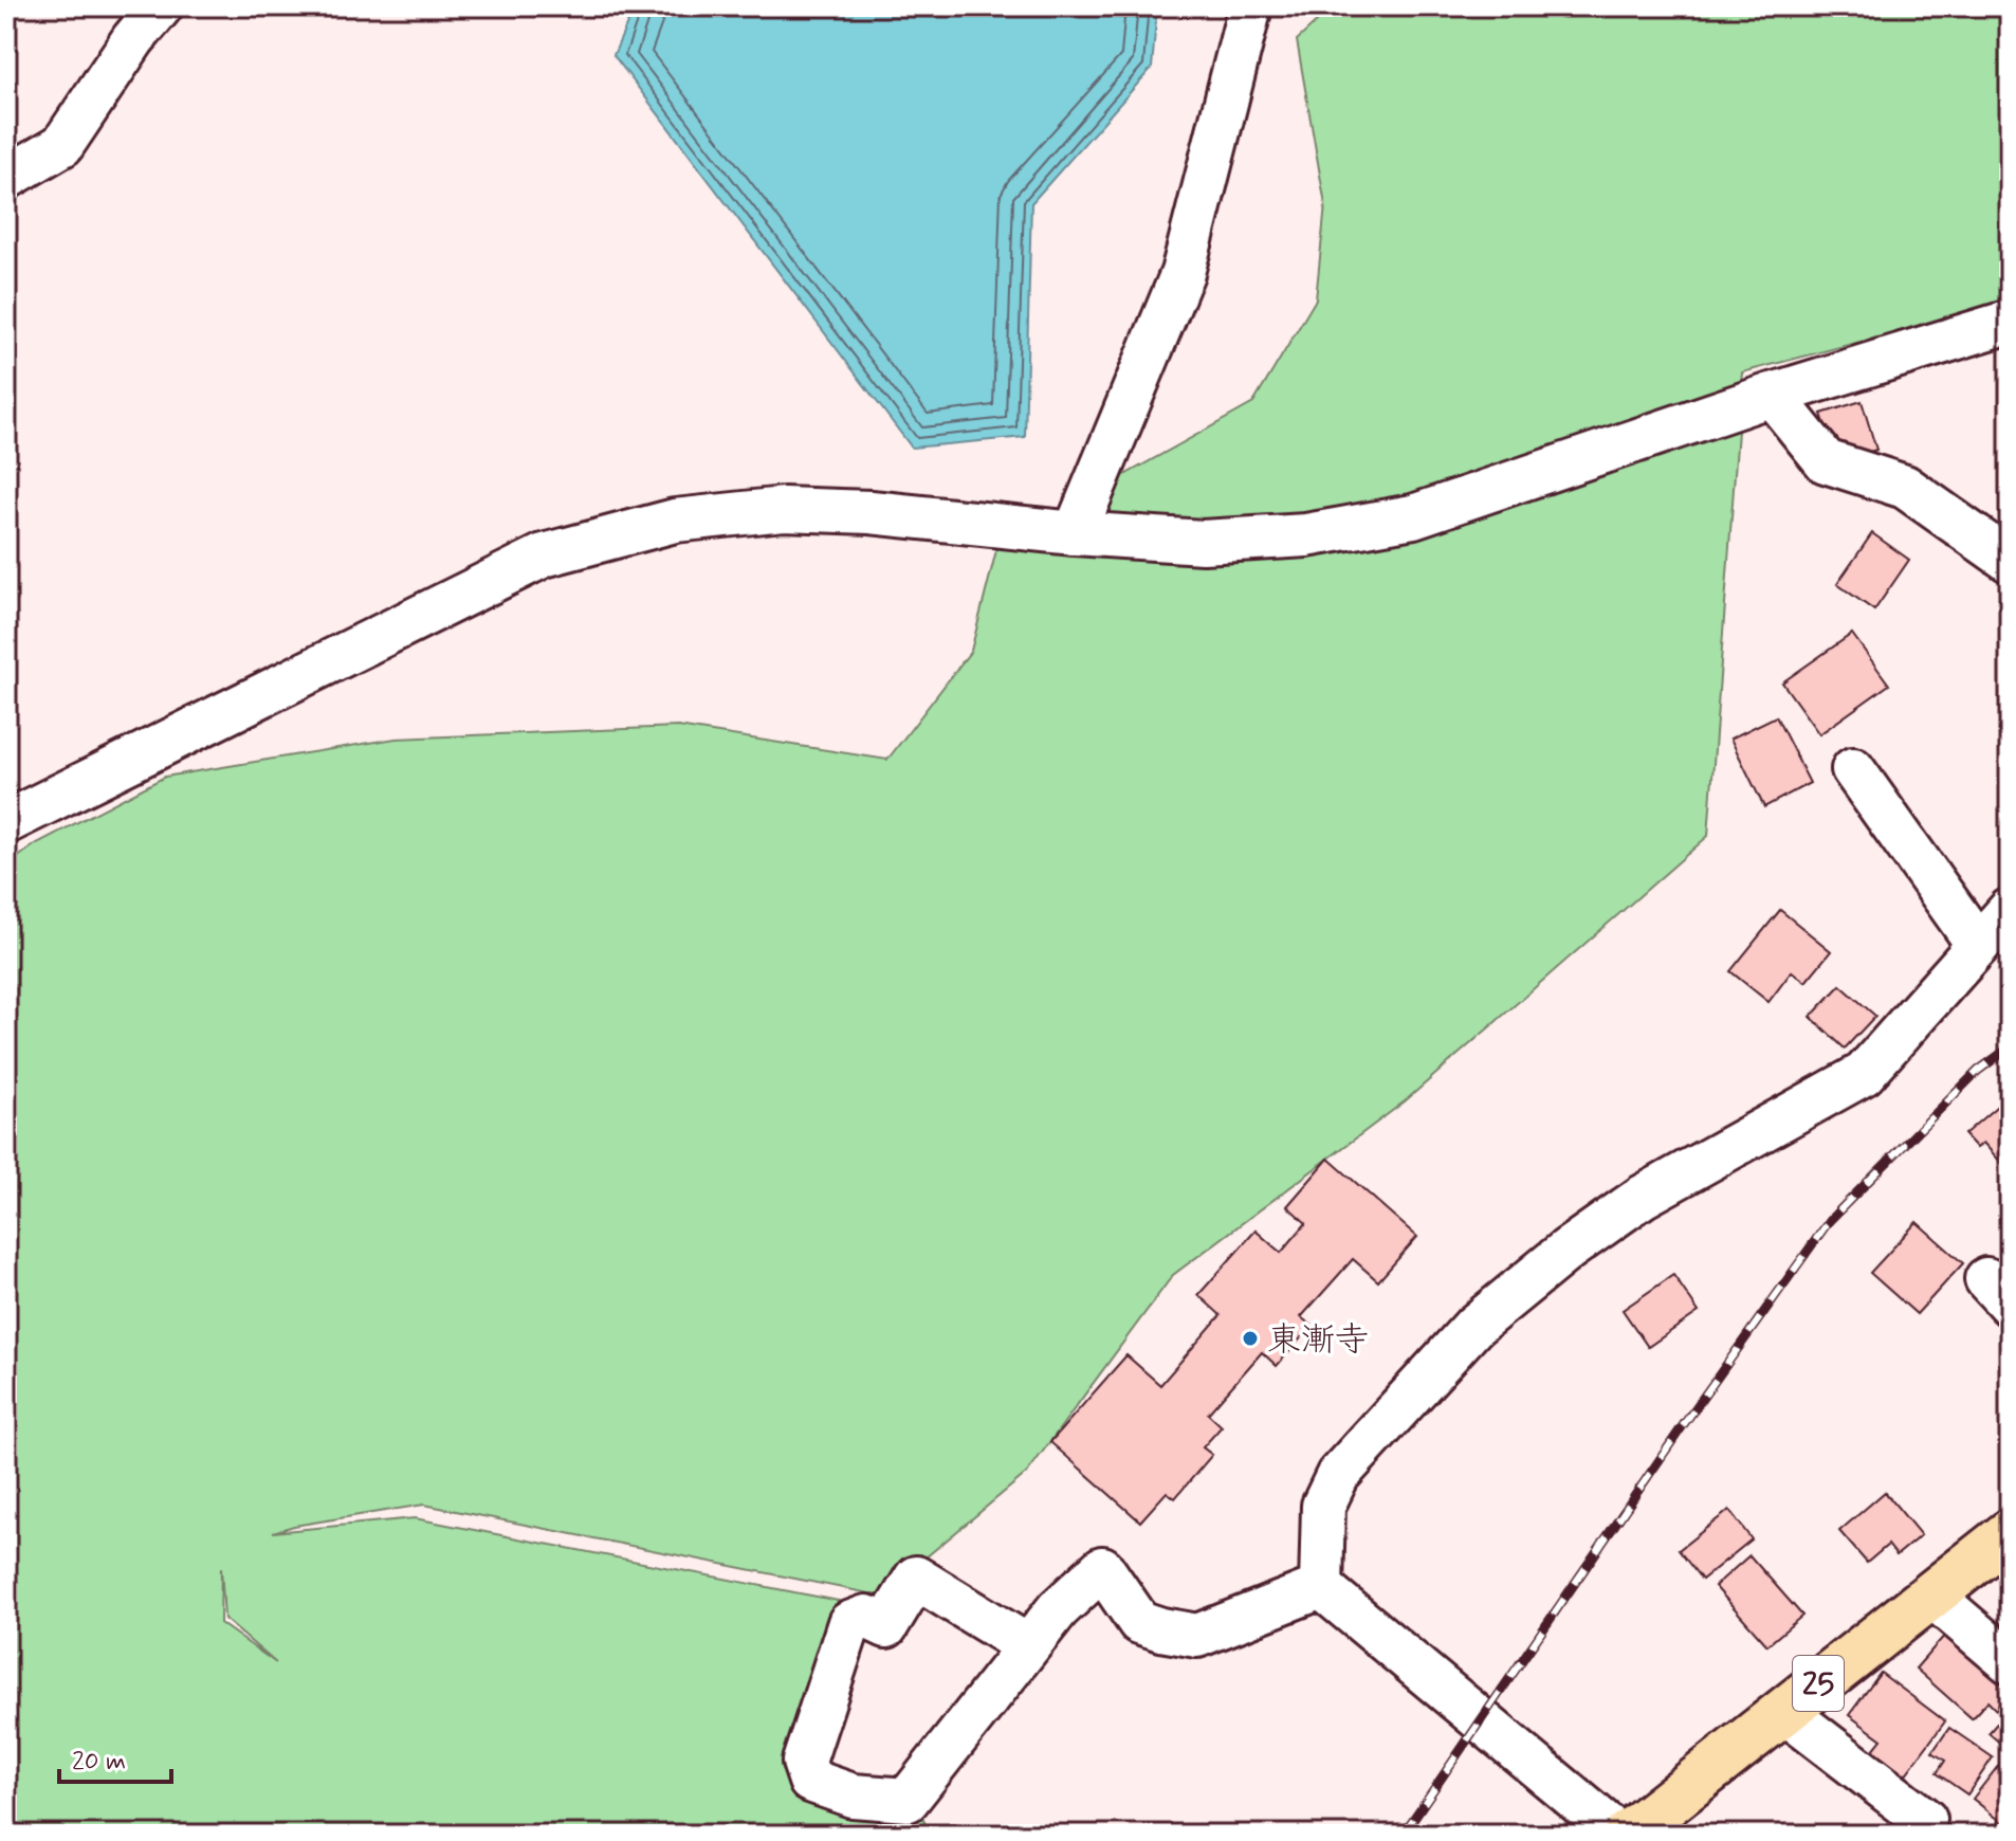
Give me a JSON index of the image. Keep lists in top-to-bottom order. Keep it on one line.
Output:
{"streets":{"main road":["25"]},"places":["東漸寺"],"scale_bar":"20 m"}
